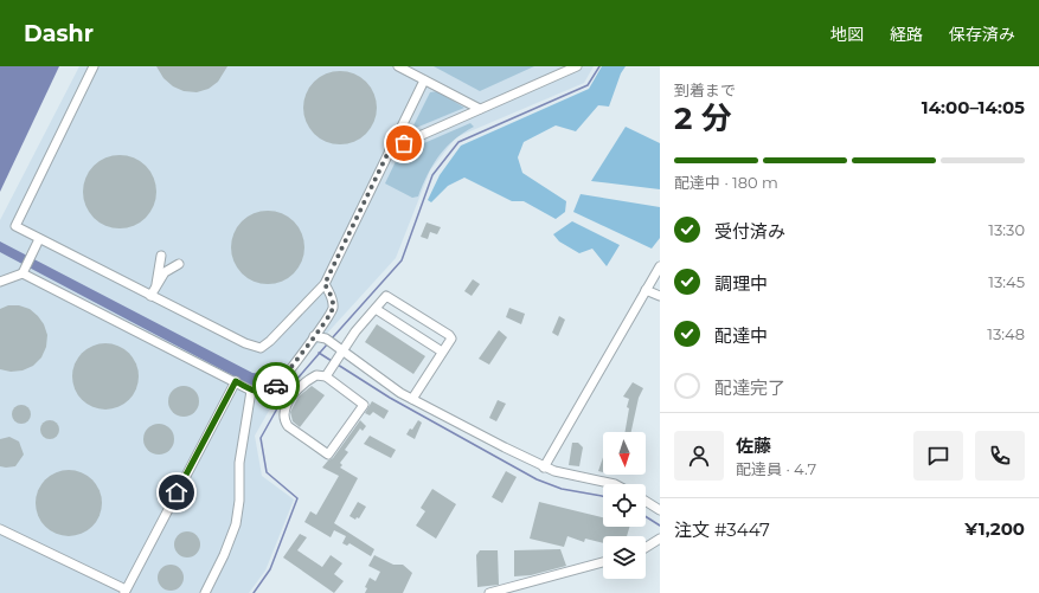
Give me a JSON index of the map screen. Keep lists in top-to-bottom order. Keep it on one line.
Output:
{"north":"bottom","page":{"header":"Dashr","nav":["地図","経路","保存済み"],"heading":["2 分","到着まで","14:00–14:05"],"panel":["佐藤","配達員 · 4.7","注文 #3447","¥1,200"],"bar":"配達中 · 180 m","list":[["受付済み","13:30"],["調理中","13:45"],["配達中","13:48"],"配達完了"]}}
